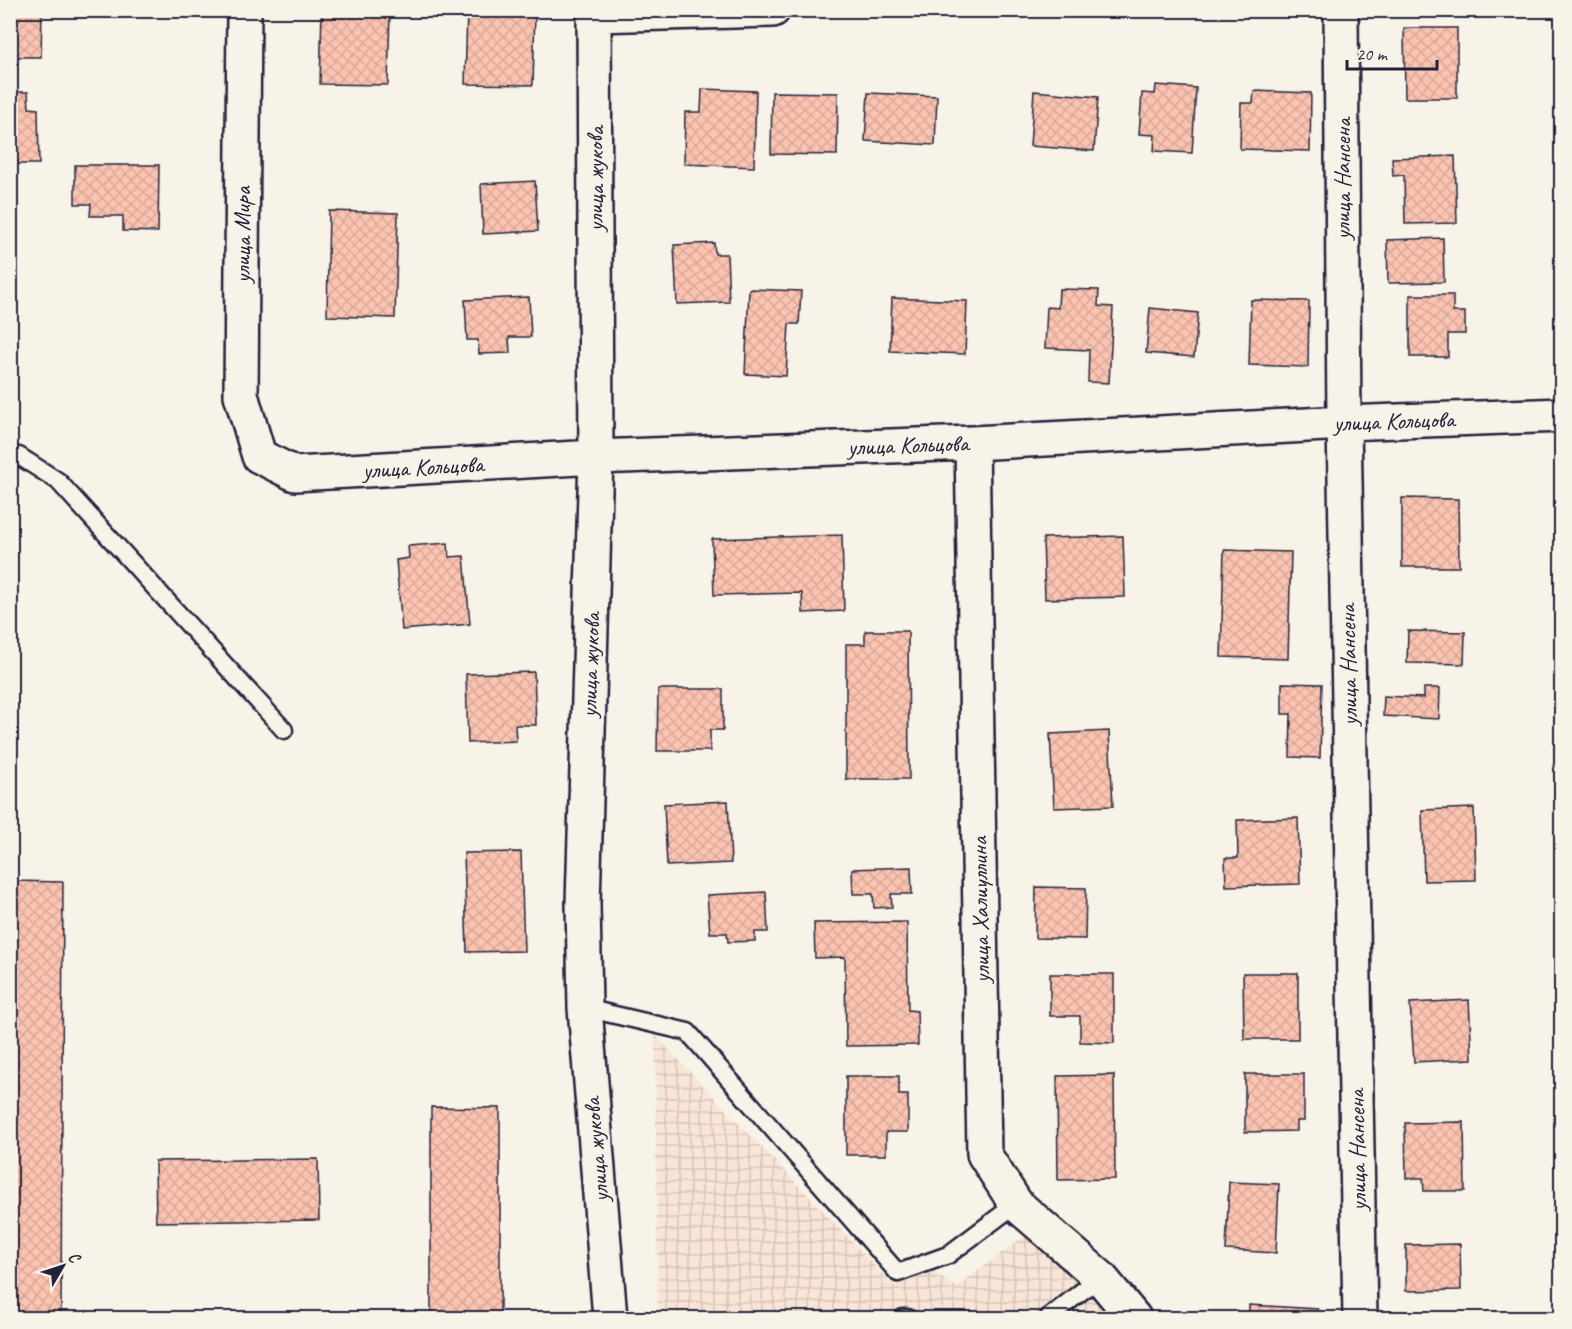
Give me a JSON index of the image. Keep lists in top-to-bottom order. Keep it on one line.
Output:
{"streets":{"street":["улица жукова","улица Нансена","улица Мира","улица Кольцова","улица Халиуллина"]},"crossings":[["улица жукова","улица Кольцова"],["улица Нансена","улица Кольцова"],["улица Мира","улица Кольцова"],["улица Кольцова","улица Халиуллина"]],"scale_bar":"20 m","north":"top right"}
